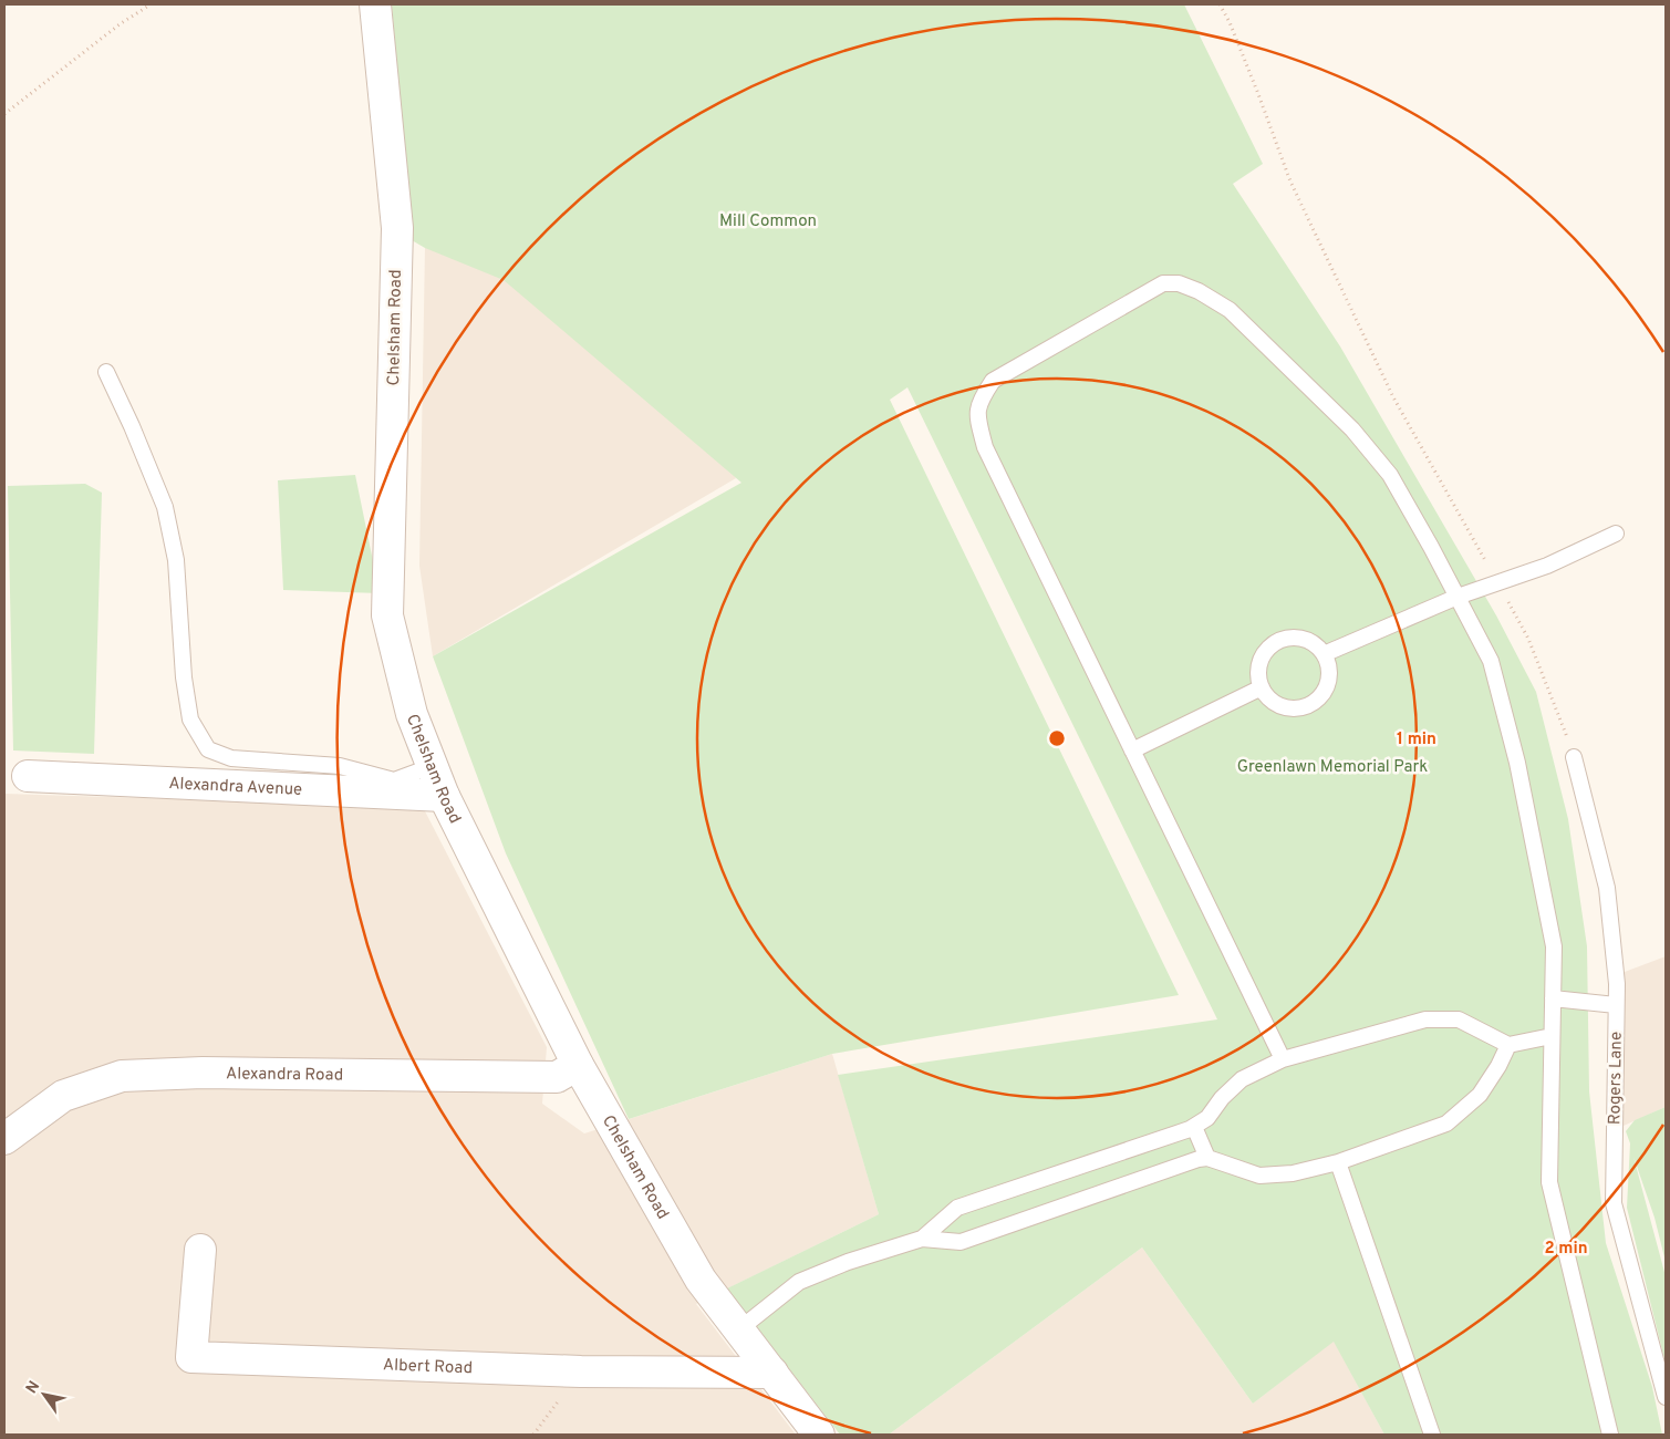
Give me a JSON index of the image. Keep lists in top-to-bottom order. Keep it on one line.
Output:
{"streets":{"street":["Chelsham Road","Alexandra Avenue","Alexandra Road","Albert Road"],"lane":["Rogers Lane"]},"crossings":[["Chelsham Road","Alexandra Avenue"],["Chelsham Road","Alexandra Road"],["Chelsham Road","Albert Road"]],"parks":["Mill Common","Greenlawn Memorial Park"],"north":"top left","rings":["1 min","2 min"]}
